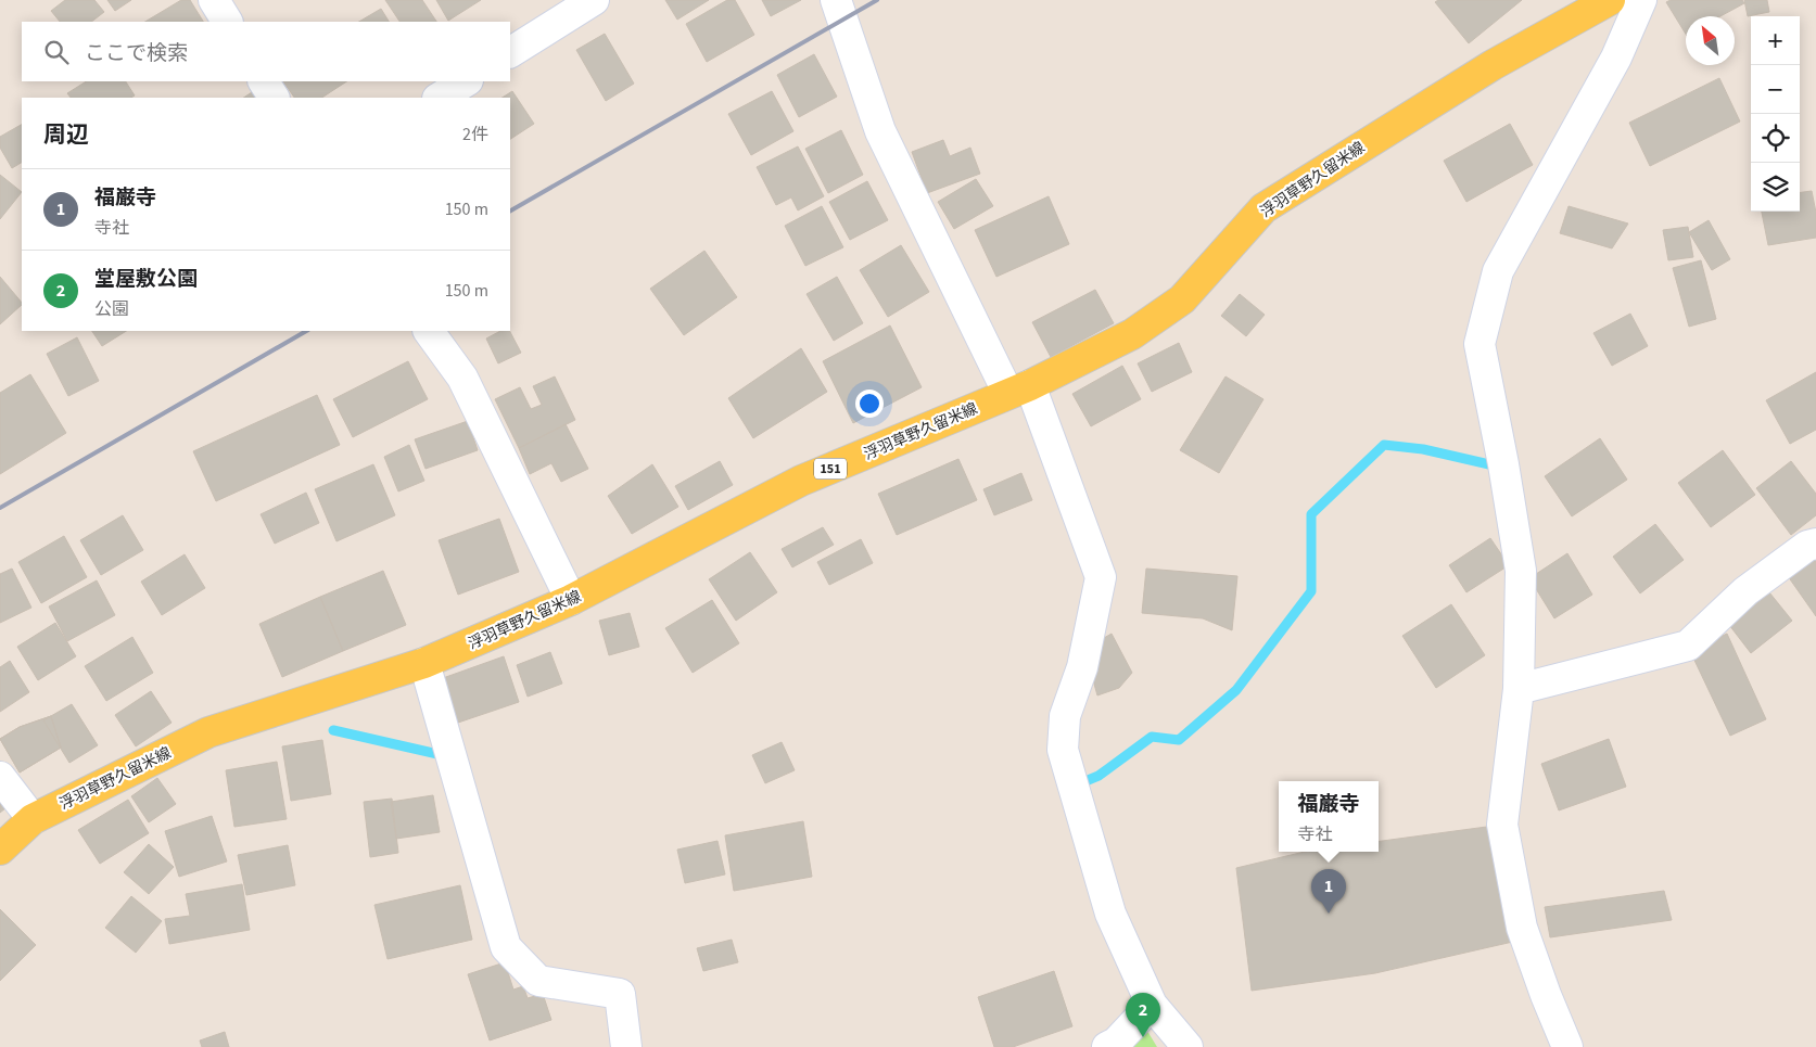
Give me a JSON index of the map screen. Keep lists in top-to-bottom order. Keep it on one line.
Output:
{"streets":{"main road":["浮羽草野久留米線","151"]},"north":"top left","page":{"map_buttons":["+","−"],"search":"ここで検索","heading":["周辺","2件"],"list":[{"mark":"1","name":"福巌寺","note":"寺社","value":"150 m"},{"mark":"2","name":"堂屋敷公園","note":"公園","value":"150 m"}],"popup":["福巌寺","寺社"],"pins":["1","2"]}}
